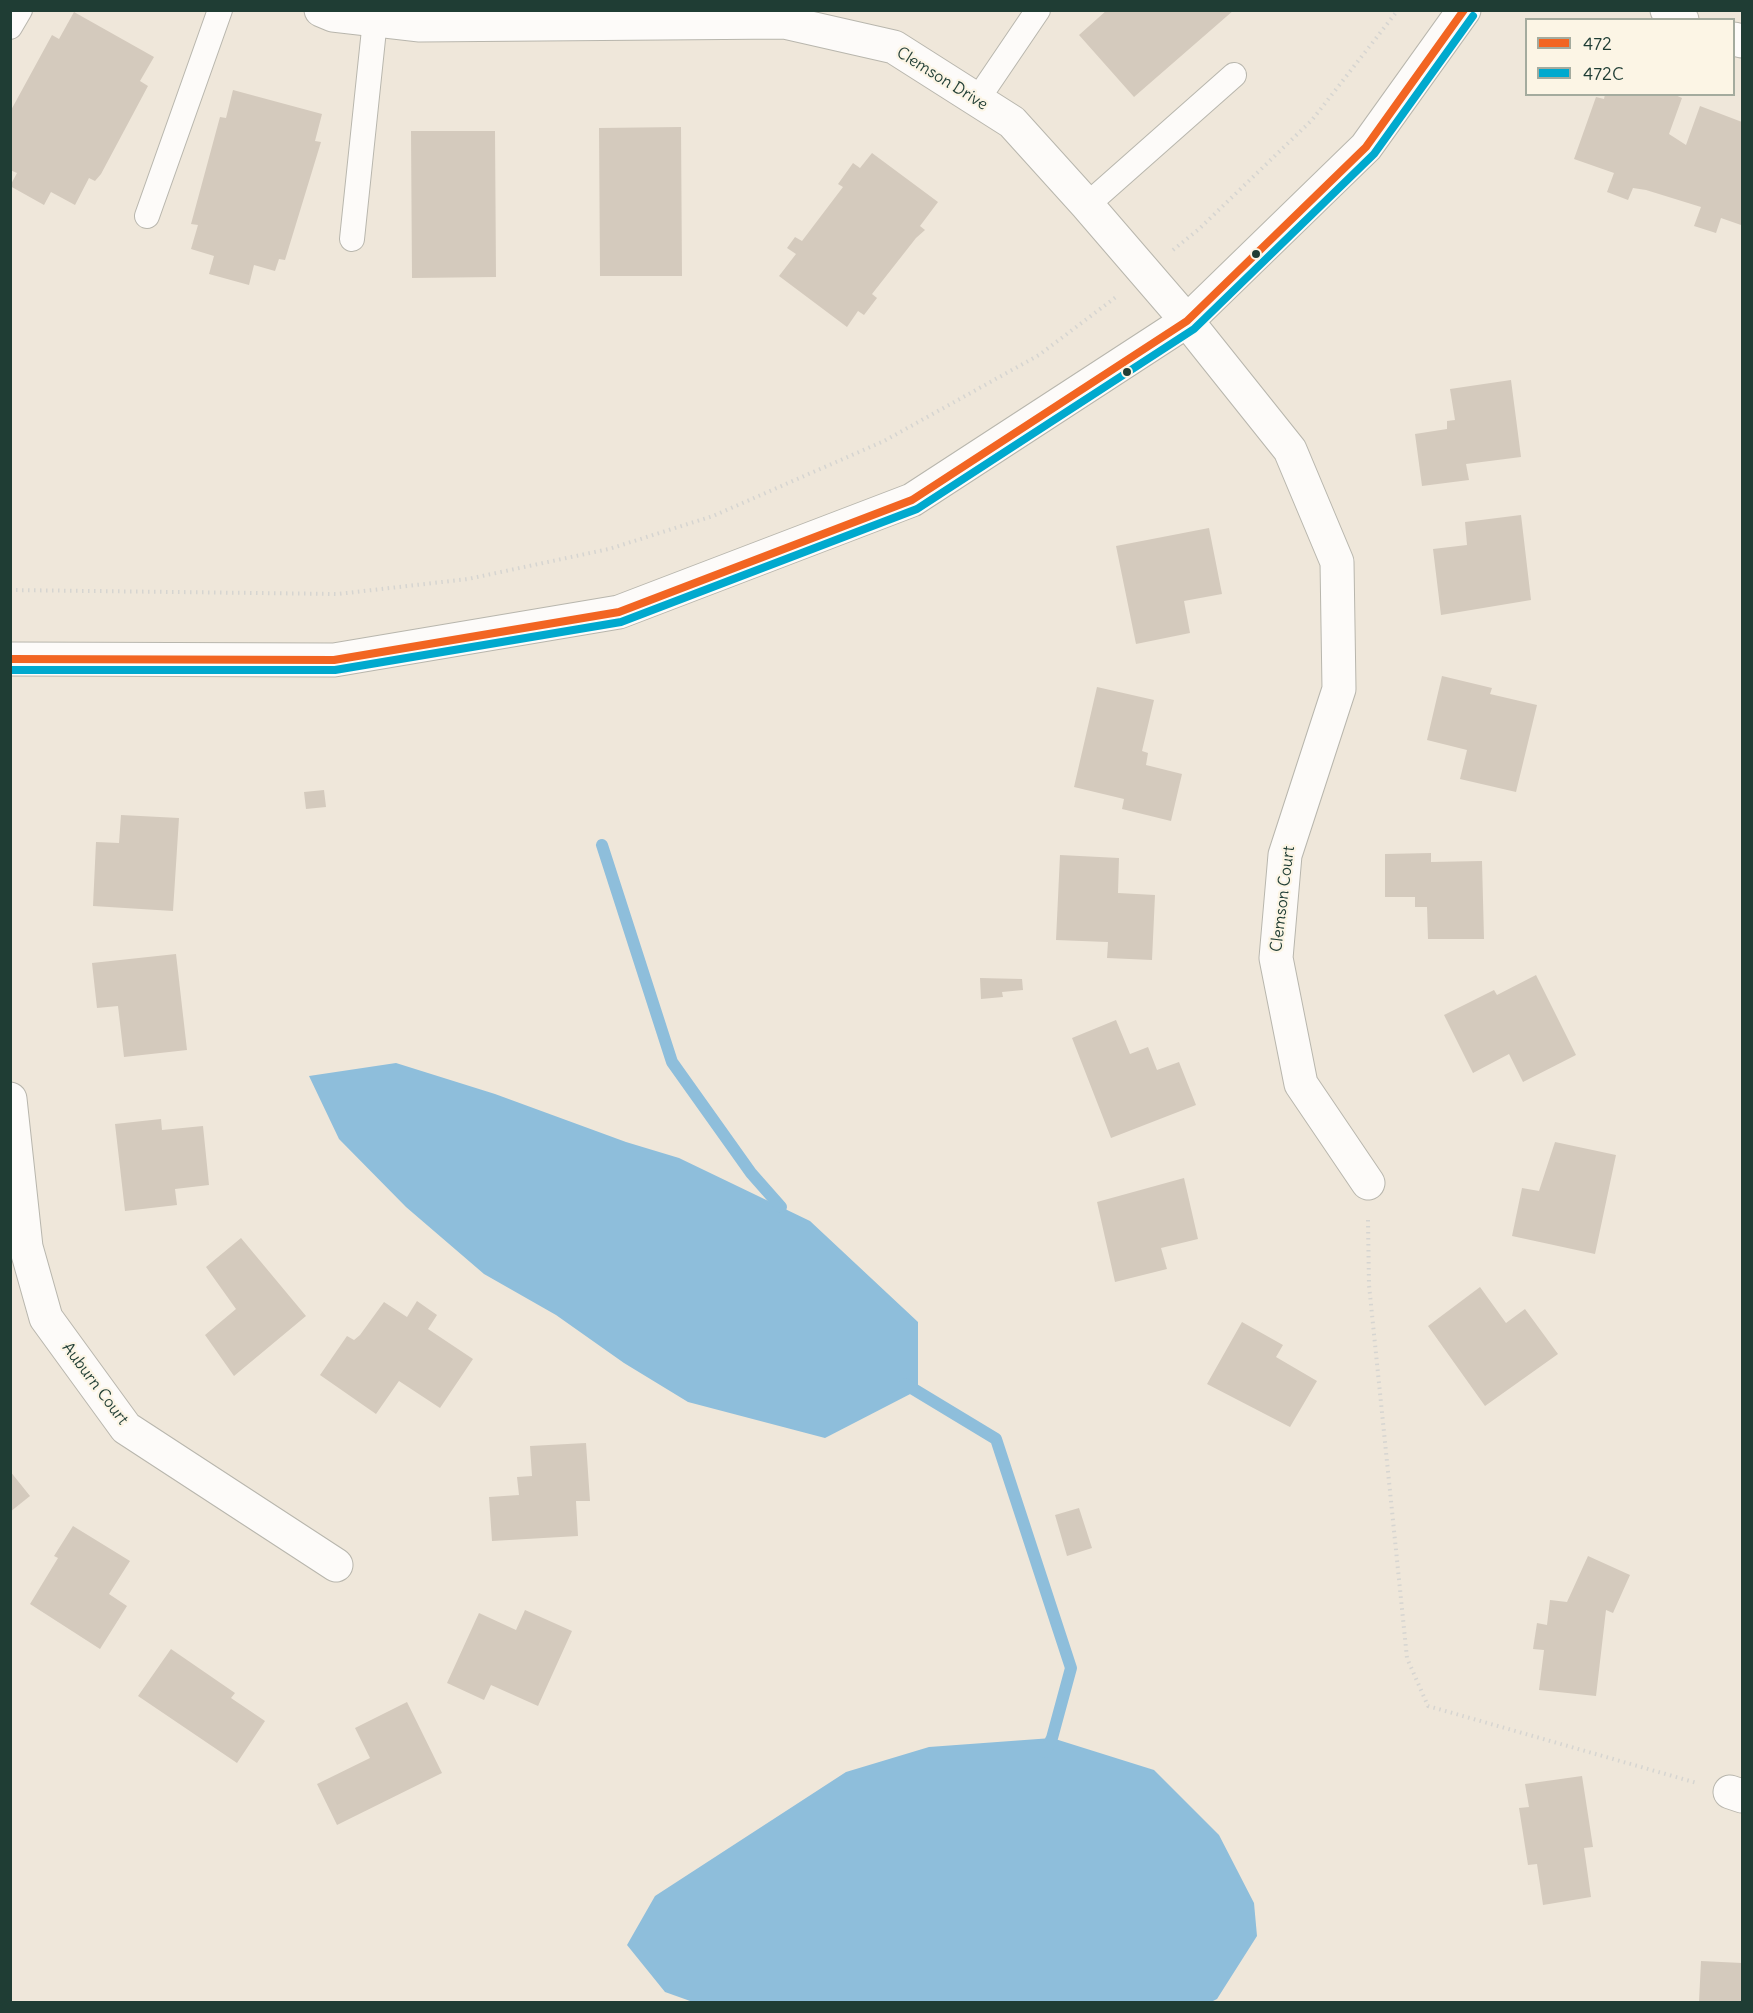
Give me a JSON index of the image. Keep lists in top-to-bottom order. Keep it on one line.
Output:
{"streets":{"street":["Clemson Drive","Clemson Court","Auburn Court"]},"crossings":[["Clemson Drive","Clemson Court"]],"lines":["transit line 472","transit line 472C"],"legend":["472","472C"]}
